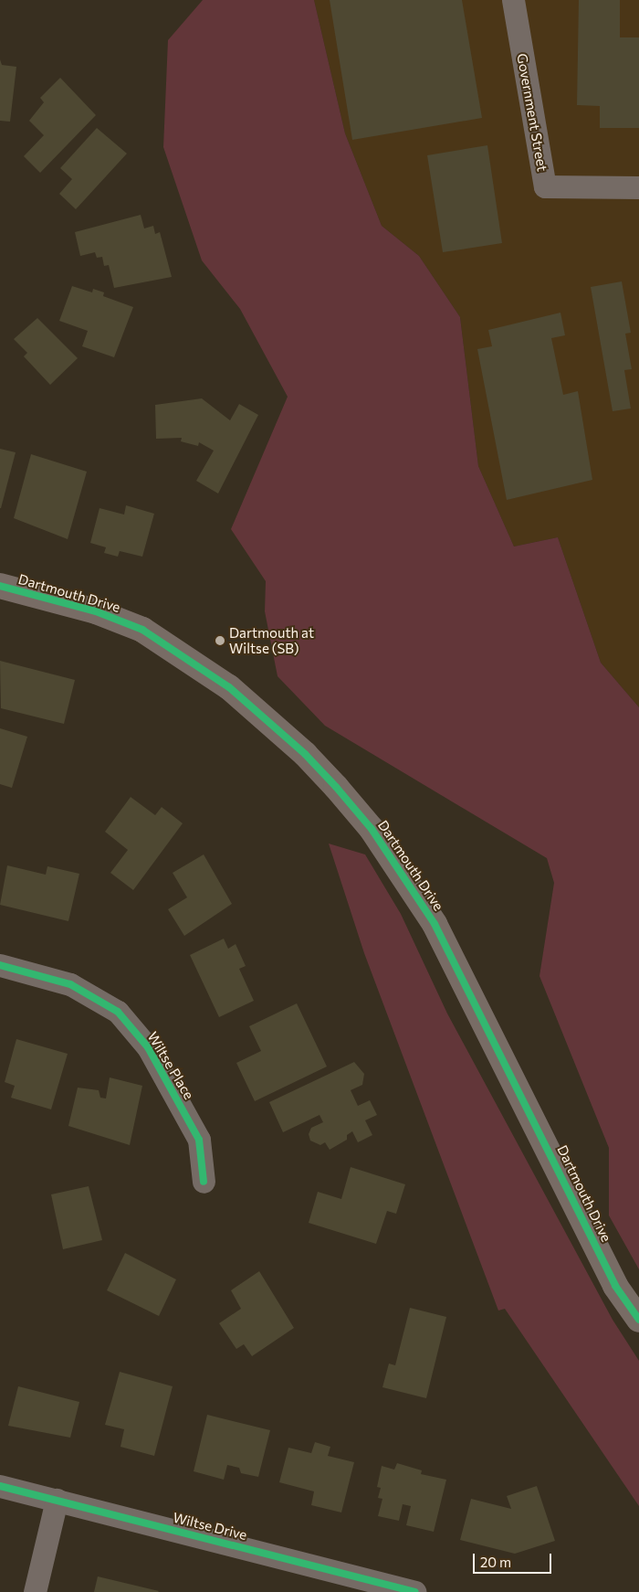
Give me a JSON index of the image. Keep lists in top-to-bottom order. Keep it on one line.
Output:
{"streets":{"street":["Government Street","Dartmouth Drive","Wiltse Place","Wiltse Drive"]},"places":["Dartmouth at Wiltse (SB)"],"scale_bar":"20 m"}
